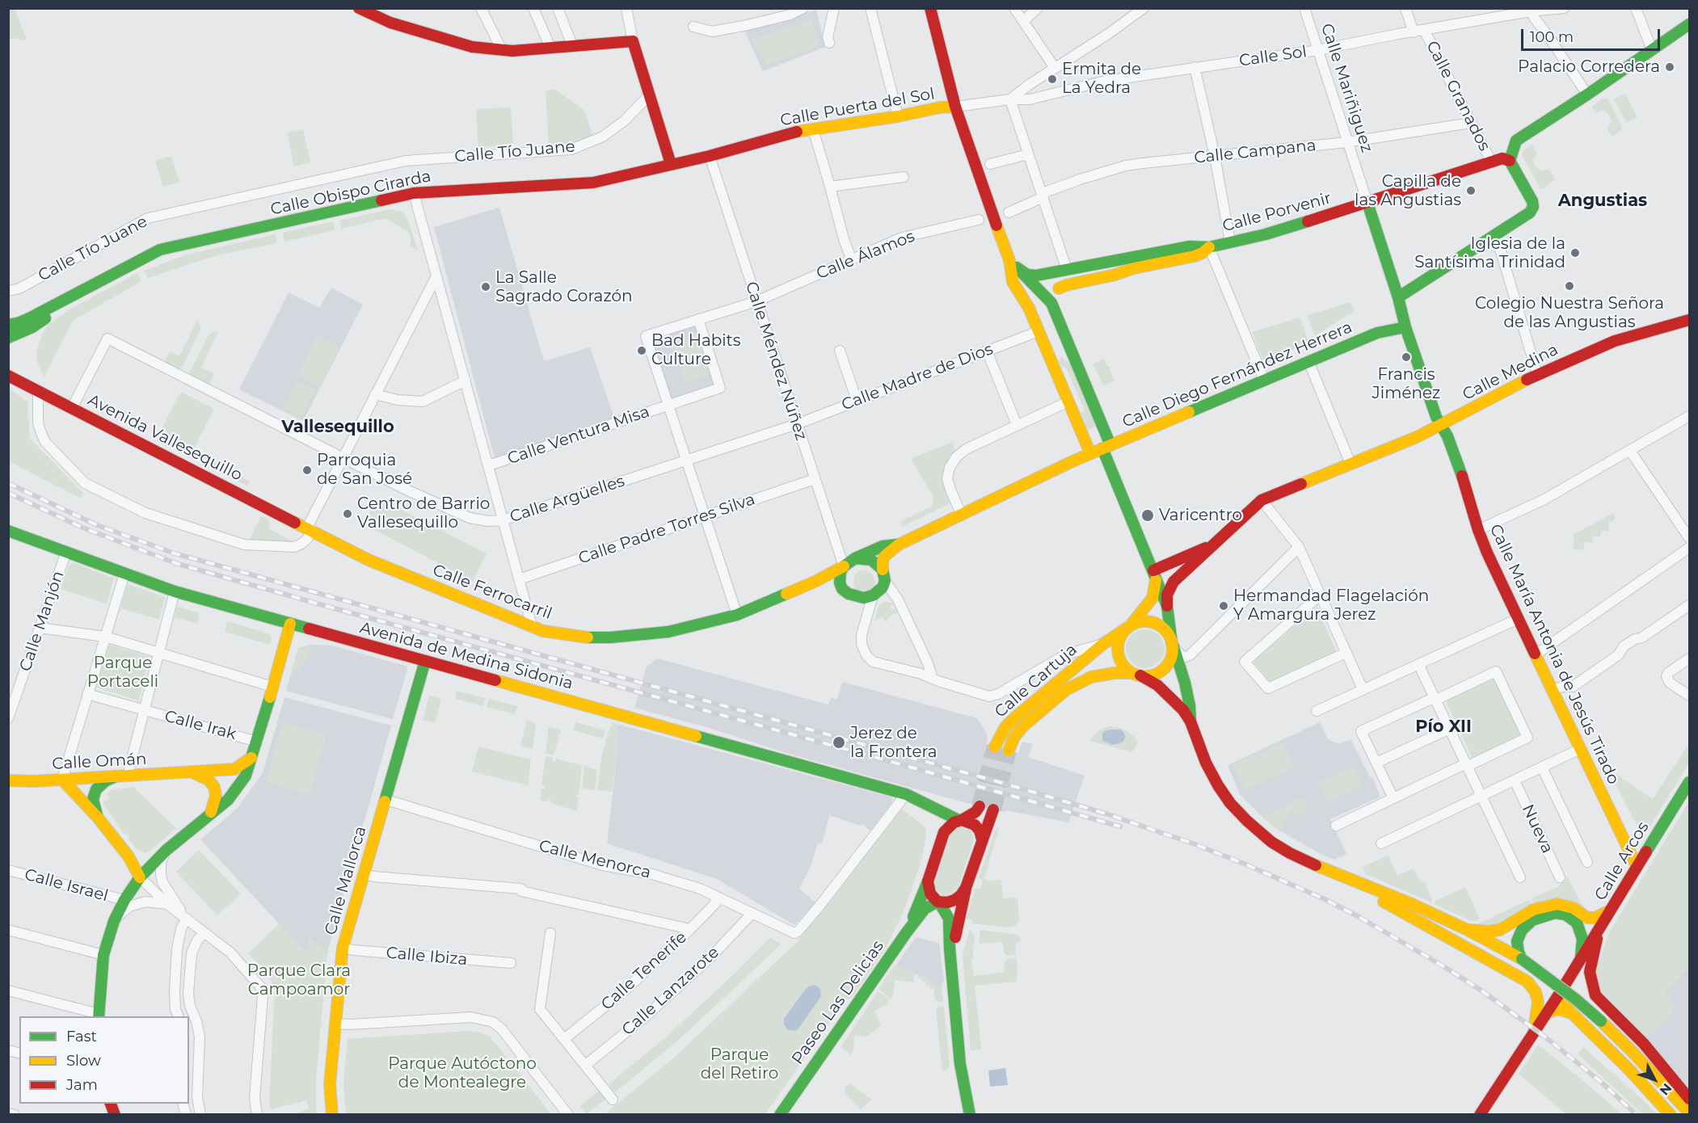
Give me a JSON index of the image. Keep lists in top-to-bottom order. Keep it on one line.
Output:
{"streets":{"street":["Calle Sol","Calle Mariñiguez","Calle Granados","Calle Puerta del Sol","Calle Tío Juane","Calle Campana","Calle Obispo Cirarda","Calle Porvenir","Calle Álamos","Calle Méndez Núñez","Calle Medina","Calle Diego Fernández Herrera","Calle Madre de Dios","Calle Ventura Misa","Avenida Vallesequillo","Calle Argüelles","Calle Padre Torres Silva","Calle Ferrocarril","Calle Manjón","Calle María Antonia de Jesús Tirado","Avenida de Medina Sidonia","Calle Cartuja","Calle Irak","Calle Omán","Nueva","Calle Menorca","Calle Arcos","Calle Mallorca","Calle Israel","Calle Ibiza","Calle Tenerife","Calle Lanzarote","Paseo Las Delicias"]},"crossings":[["Calle Sol","Calle Mariñiguez"],["Calle Sol","Calle Granados"],["Calle Sol","Calle Puerta del Sol"],["Calle Mariñiguez","Calle Campana"],["Calle Mariñiguez","Calle Porvenir"],["Calle Mariñiguez","Calle Medina"],["Calle Mariñiguez","Calle Diego Fernández Herrera"],["Calle Mariñiguez","Calle María Antonia de Jesús Tirado"],["Calle Granados","Calle Campana"],["Calle Granados","Calle Porvenir"],["Calle Puerta del Sol","Calle Obispo Cirarda"],["Calle Puerta del Sol","Calle Méndez Núñez"],["Calle Obispo Cirarda","Calle Méndez Núñez"],["Calle Álamos","Calle Méndez Núñez"],["Calle Álamos","Calle Ventura Misa"],["Calle Méndez Núñez","Calle Madre de Dios"],["Calle Méndez Núñez","Calle Argüelles"],["Calle Méndez Núñez","Calle Padre Torres Silva"],["Calle Méndez Núñez","Calle Ferrocarril"],["Calle Méndez Núñez","Calle Cartuja"],["Calle Medina","Calle María Antonia de Jesús Tirado"],["Calle Madre de Dios","Calle Argüelles"],["Avenida Vallesequillo","Calle Argüelles"],["Avenida Vallesequillo","Calle Ferrocarril"],["Calle Ferrocarril","Calle Cartuja"],["Calle Manjón","Avenida de Medina Sidonia"],["Calle María Antonia de Jesús Tirado","Calle Arcos"],["Avenida de Medina Sidonia","Calle Menorca"],["Avenida de Medina Sidonia","Calle Mallorca"],["Avenida de Medina Sidonia","Paseo Las Delicias"],["Calle Menorca","Calle Mallorca"],["Calle Menorca","Calle Tenerife"],["Calle Menorca","Calle Lanzarote"],["Calle Mallorca","Calle Ibiza"]],"districts":["Angustias","Vallesequillo","Pío XII"],"parks":["Parque Portaceli","Parque Clara Campoamor","Parque del Retiro","Parque Autóctono de Montealegre"],"places":["Palacio Corredera","Ermita de La Yedra","Capilla de las Angustias","Iglesia de la Santísima Trinidad","Colegio Nuestra Señora de las Angustias","La Salle Sagrado Corazón","Bad Habits Culture","Francis Jiménez","Parroquia de San José","Centro de Barrio Vallesequillo","Varicentro","Hermandad Flagelación Y Amargura Jerez","Jerez de la Frontera"],"legend":["Fast","Slow","Jam"],"scale_bar":"100 m","north":"bottom right"}
